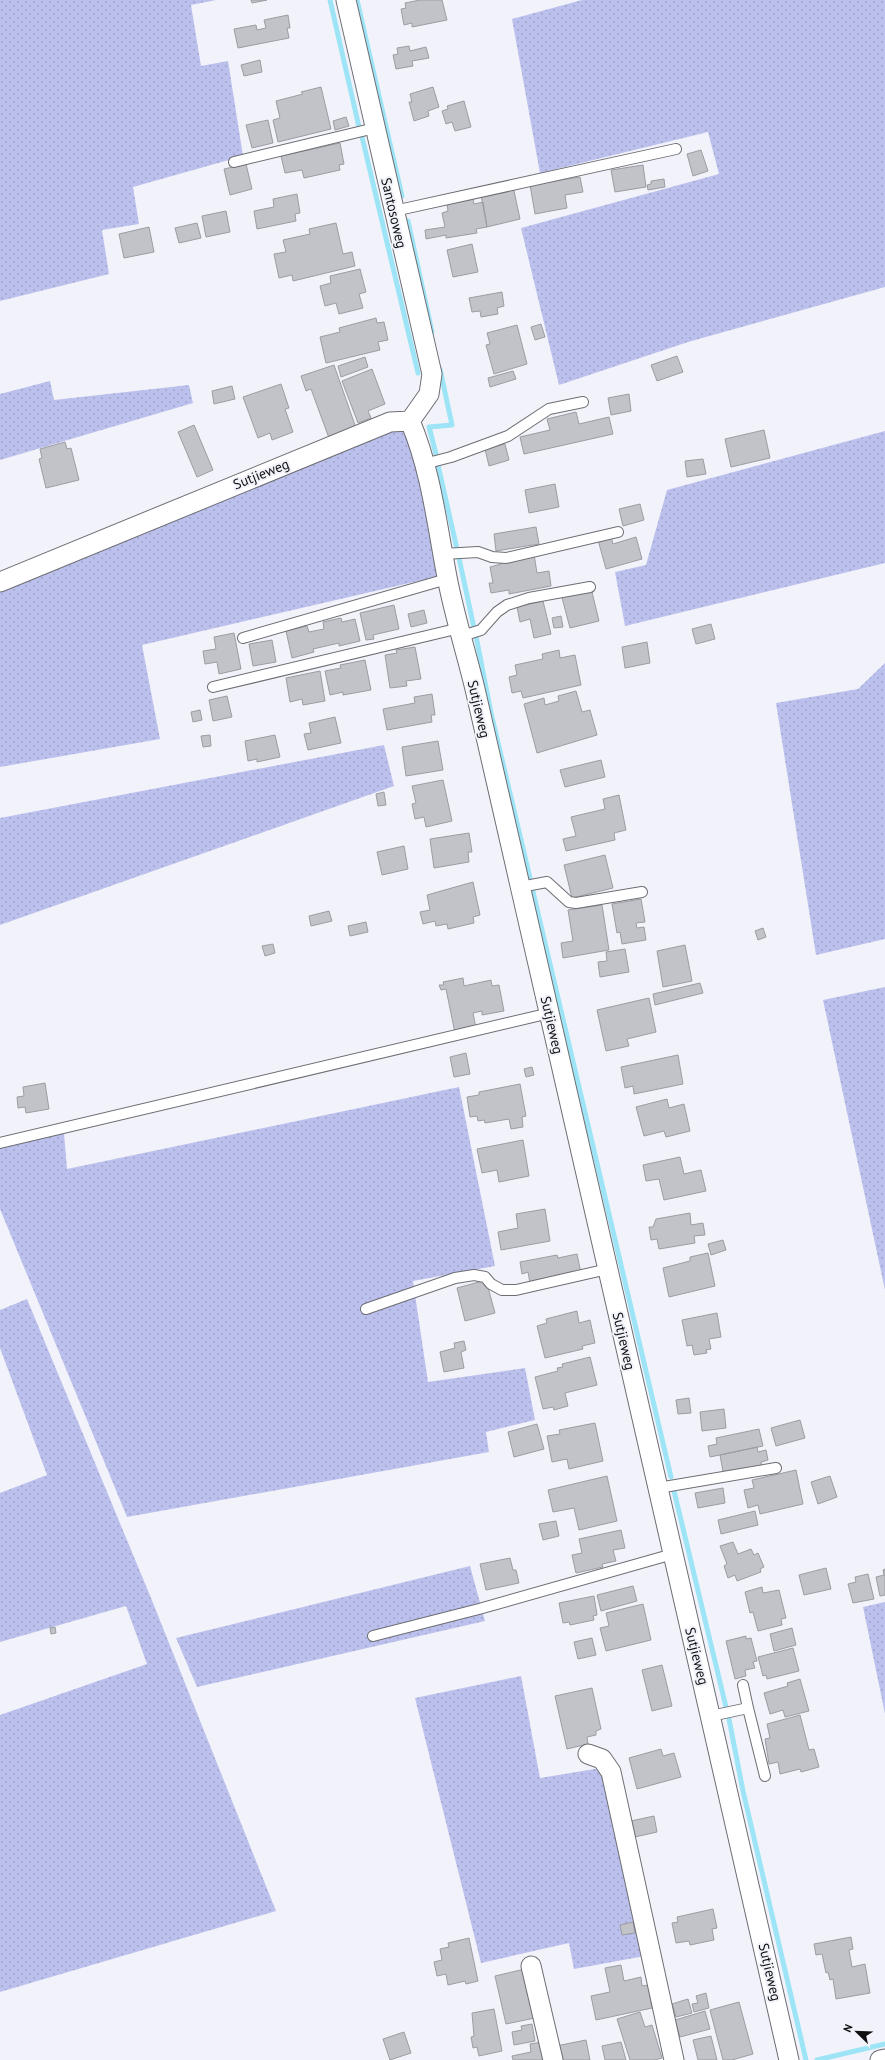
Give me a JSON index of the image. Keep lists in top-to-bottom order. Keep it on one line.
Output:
{"streets":{"street":["Santosoweg","Sutjieweg"]},"crossings":[["Santosoweg","Sutjieweg"]],"north":"top left"}
